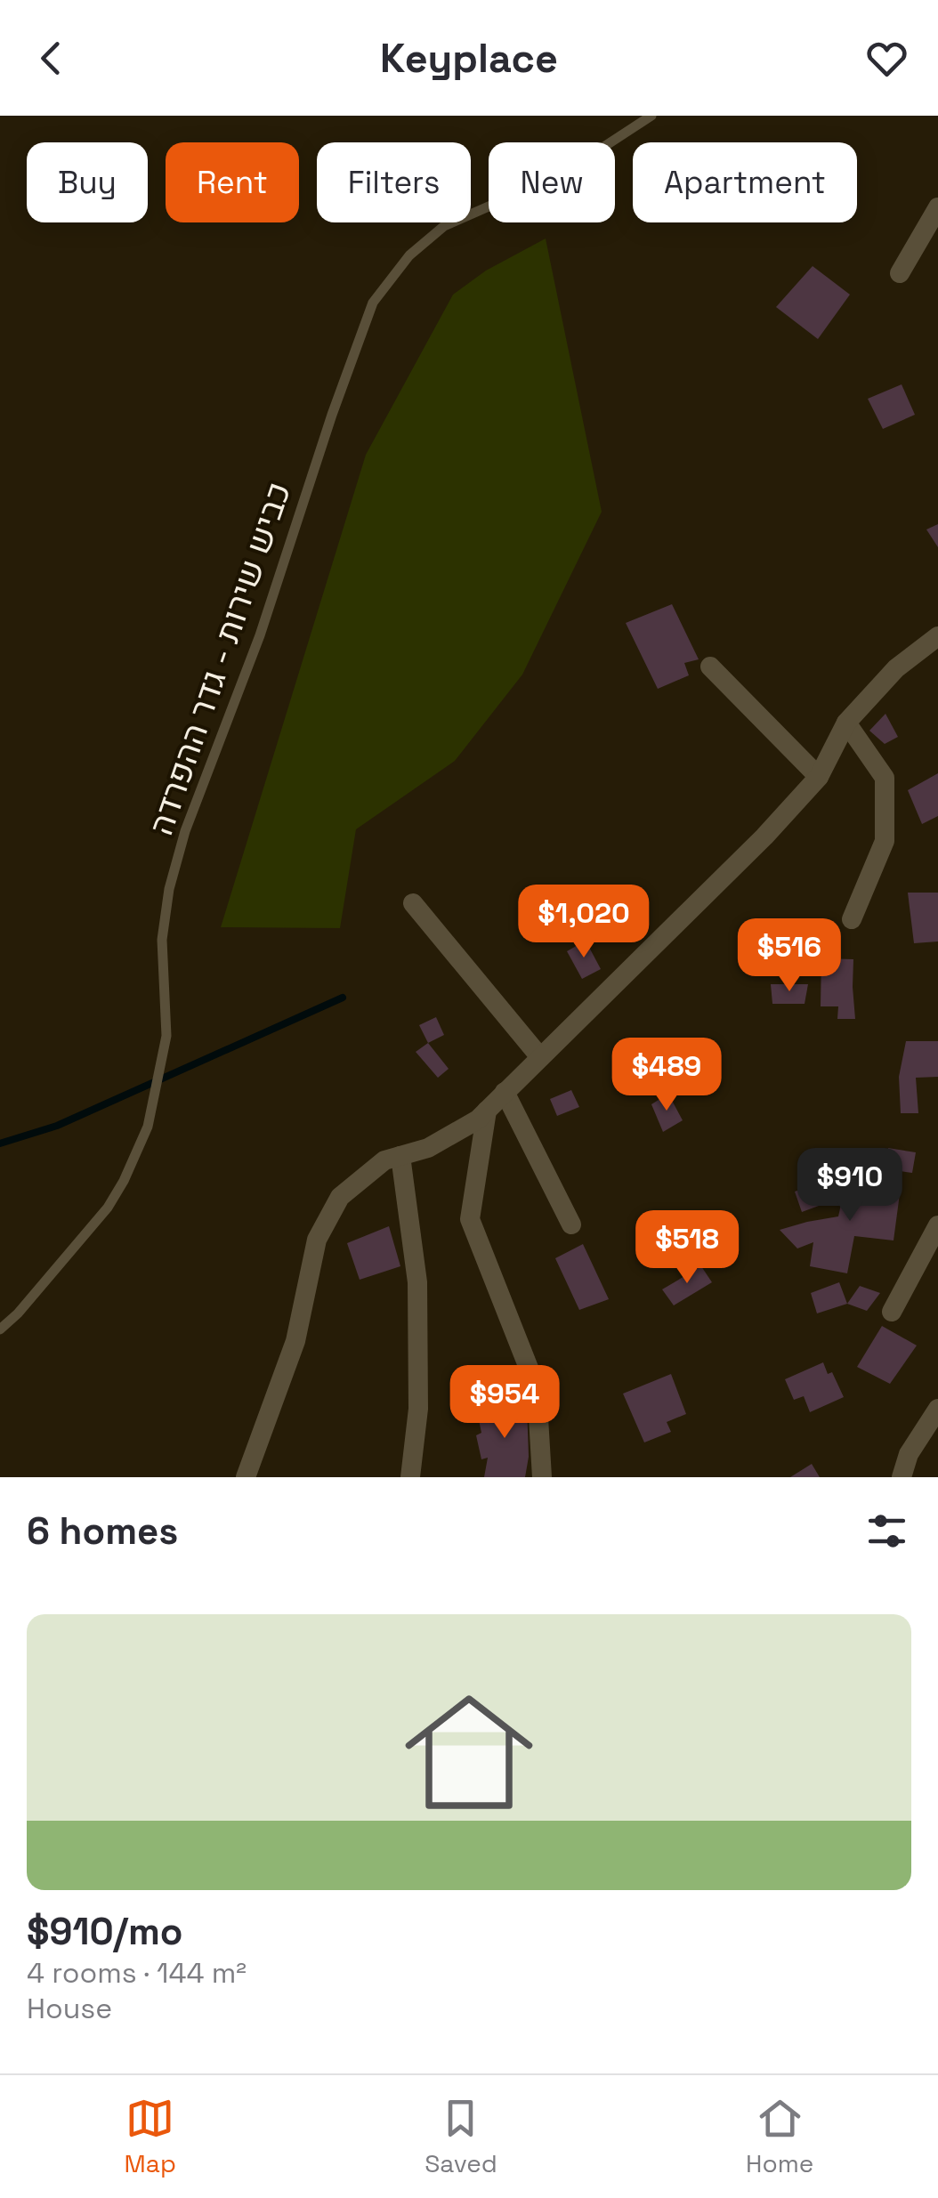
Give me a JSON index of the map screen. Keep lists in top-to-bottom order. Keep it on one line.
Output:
{"streets":{"lane":["כביש שירות - גדר ההפרדה"]},"page":{"header":"Keyplace","chip":["Buy","Rent","Filters","New","Apartment"],"price":["$1,020","$516","$489","$910","$518","$954"],"heading":"6 homes","list":[{"name":"$910/mo","note":"4 rooms · 144 m² · House"}],"tabs":["Map","Saved","Home"]}}
